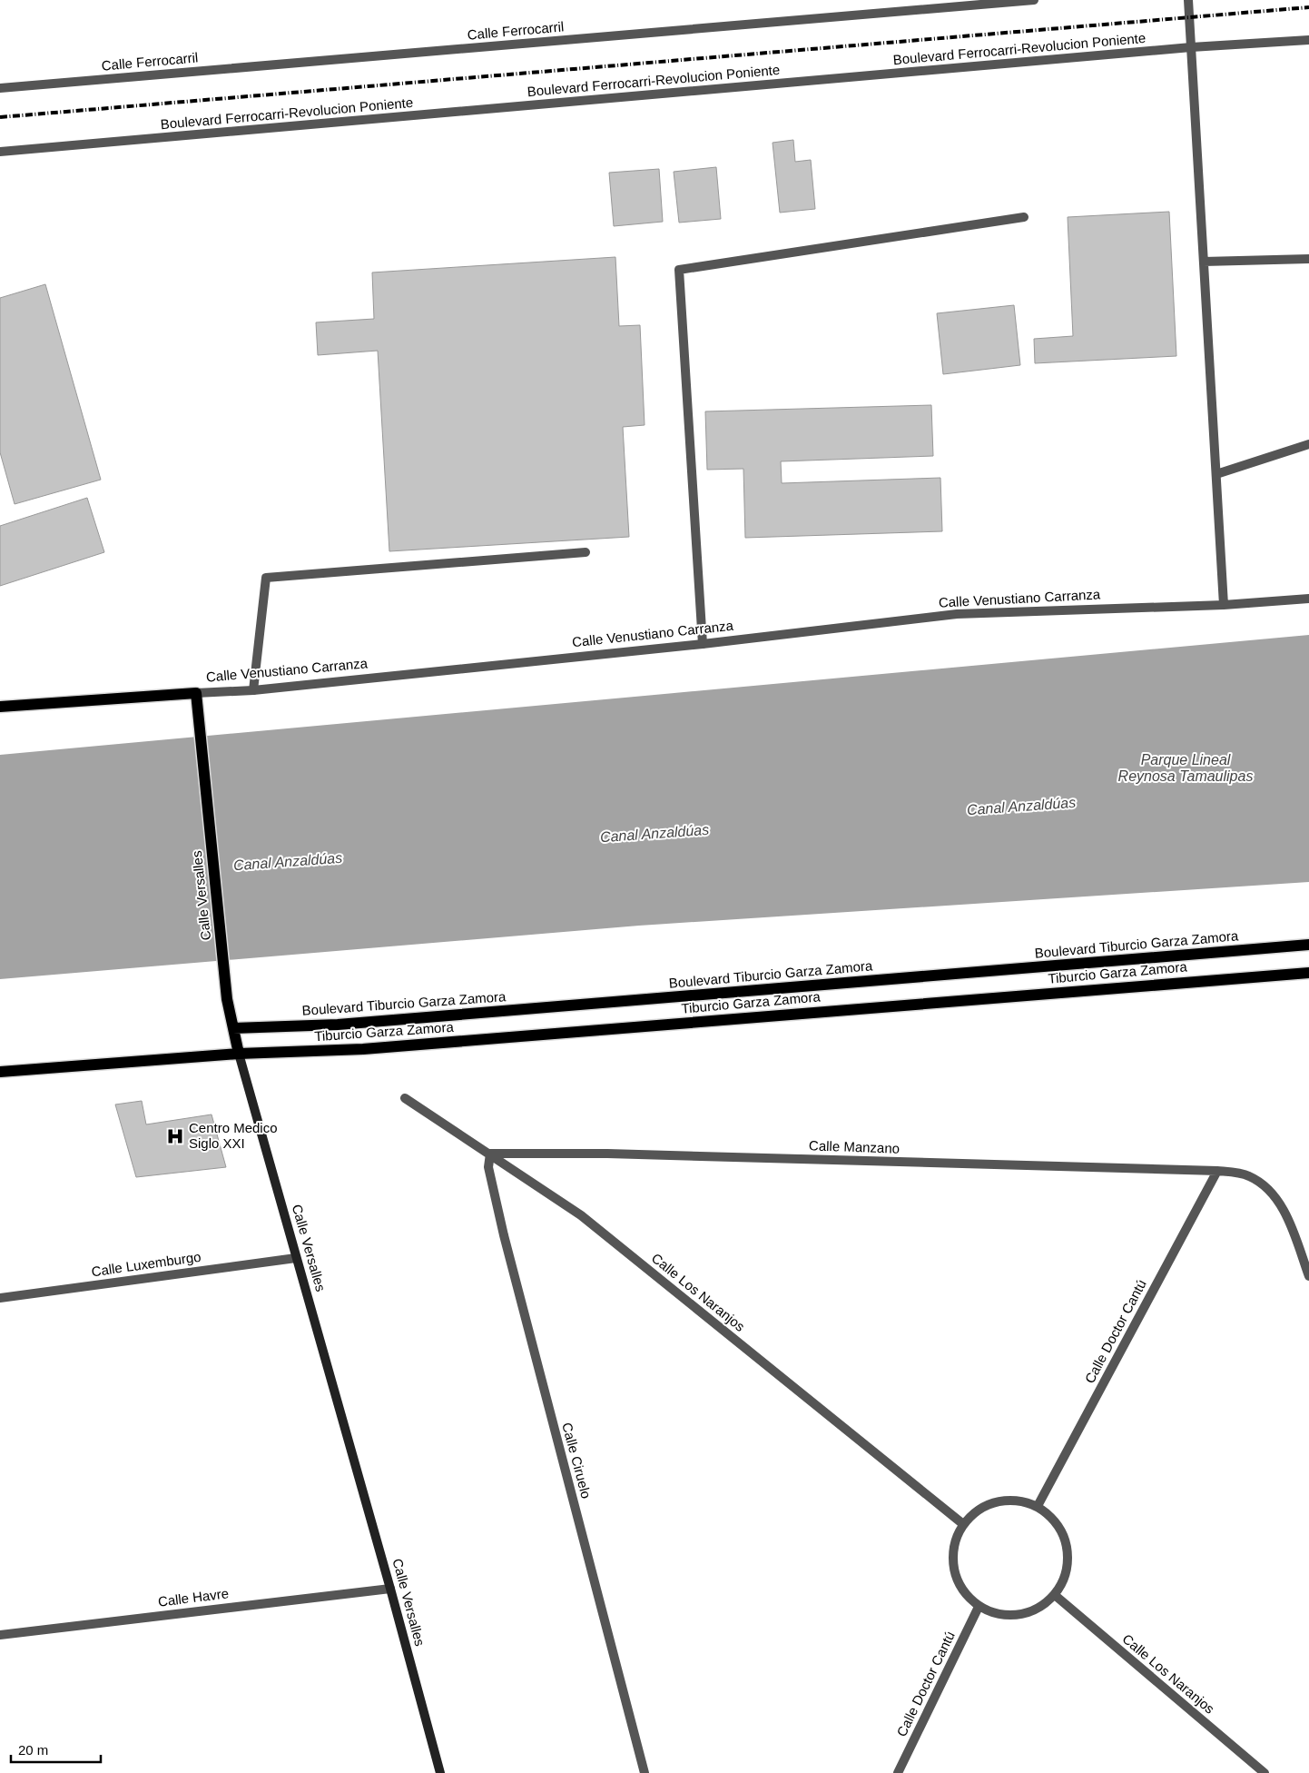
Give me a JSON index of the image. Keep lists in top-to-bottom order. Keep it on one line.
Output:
{"streets":{"main road":["Calle Venustiano Carranza","Calle Versalles","Boulevard Tiburcio Garza Zamora","Tiburcio Garza Zamora"],"street":["Calle Ferrocarril","Boulevard Ferrocarri-Revolucion Poniente","Calle Manzano","Calle Luxemburgo","Calle Los Naranjos","Calle Doctor Cantú","Calle Ciruelo","Calle Havre"]},"crossings":[["Calle Venustiano Carranza","Calle Versalles"],["Calle Versalles","Boulevard Tiburcio Garza Zamora"],["Calle Versalles","Tiburcio Garza Zamora"],["Calle Versalles","Calle Luxemburgo"],["Calle Versalles","Calle Havre"],["Calle Manzano","Calle Los Naranjos"],["Calle Manzano","Calle Doctor Cantú"],["Calle Manzano","Calle Ciruelo"],["Calle Los Naranjos","Calle Doctor Cantú"],["Calle Los Naranjos","Calle Ciruelo"]],"water":["Parque Lineal Reynosa Tamaulipas","Canal Anzaldúas"],"places":{"hospital":["Centro Medico Siglo XXI"]},"scale_bar":"20 m"}
